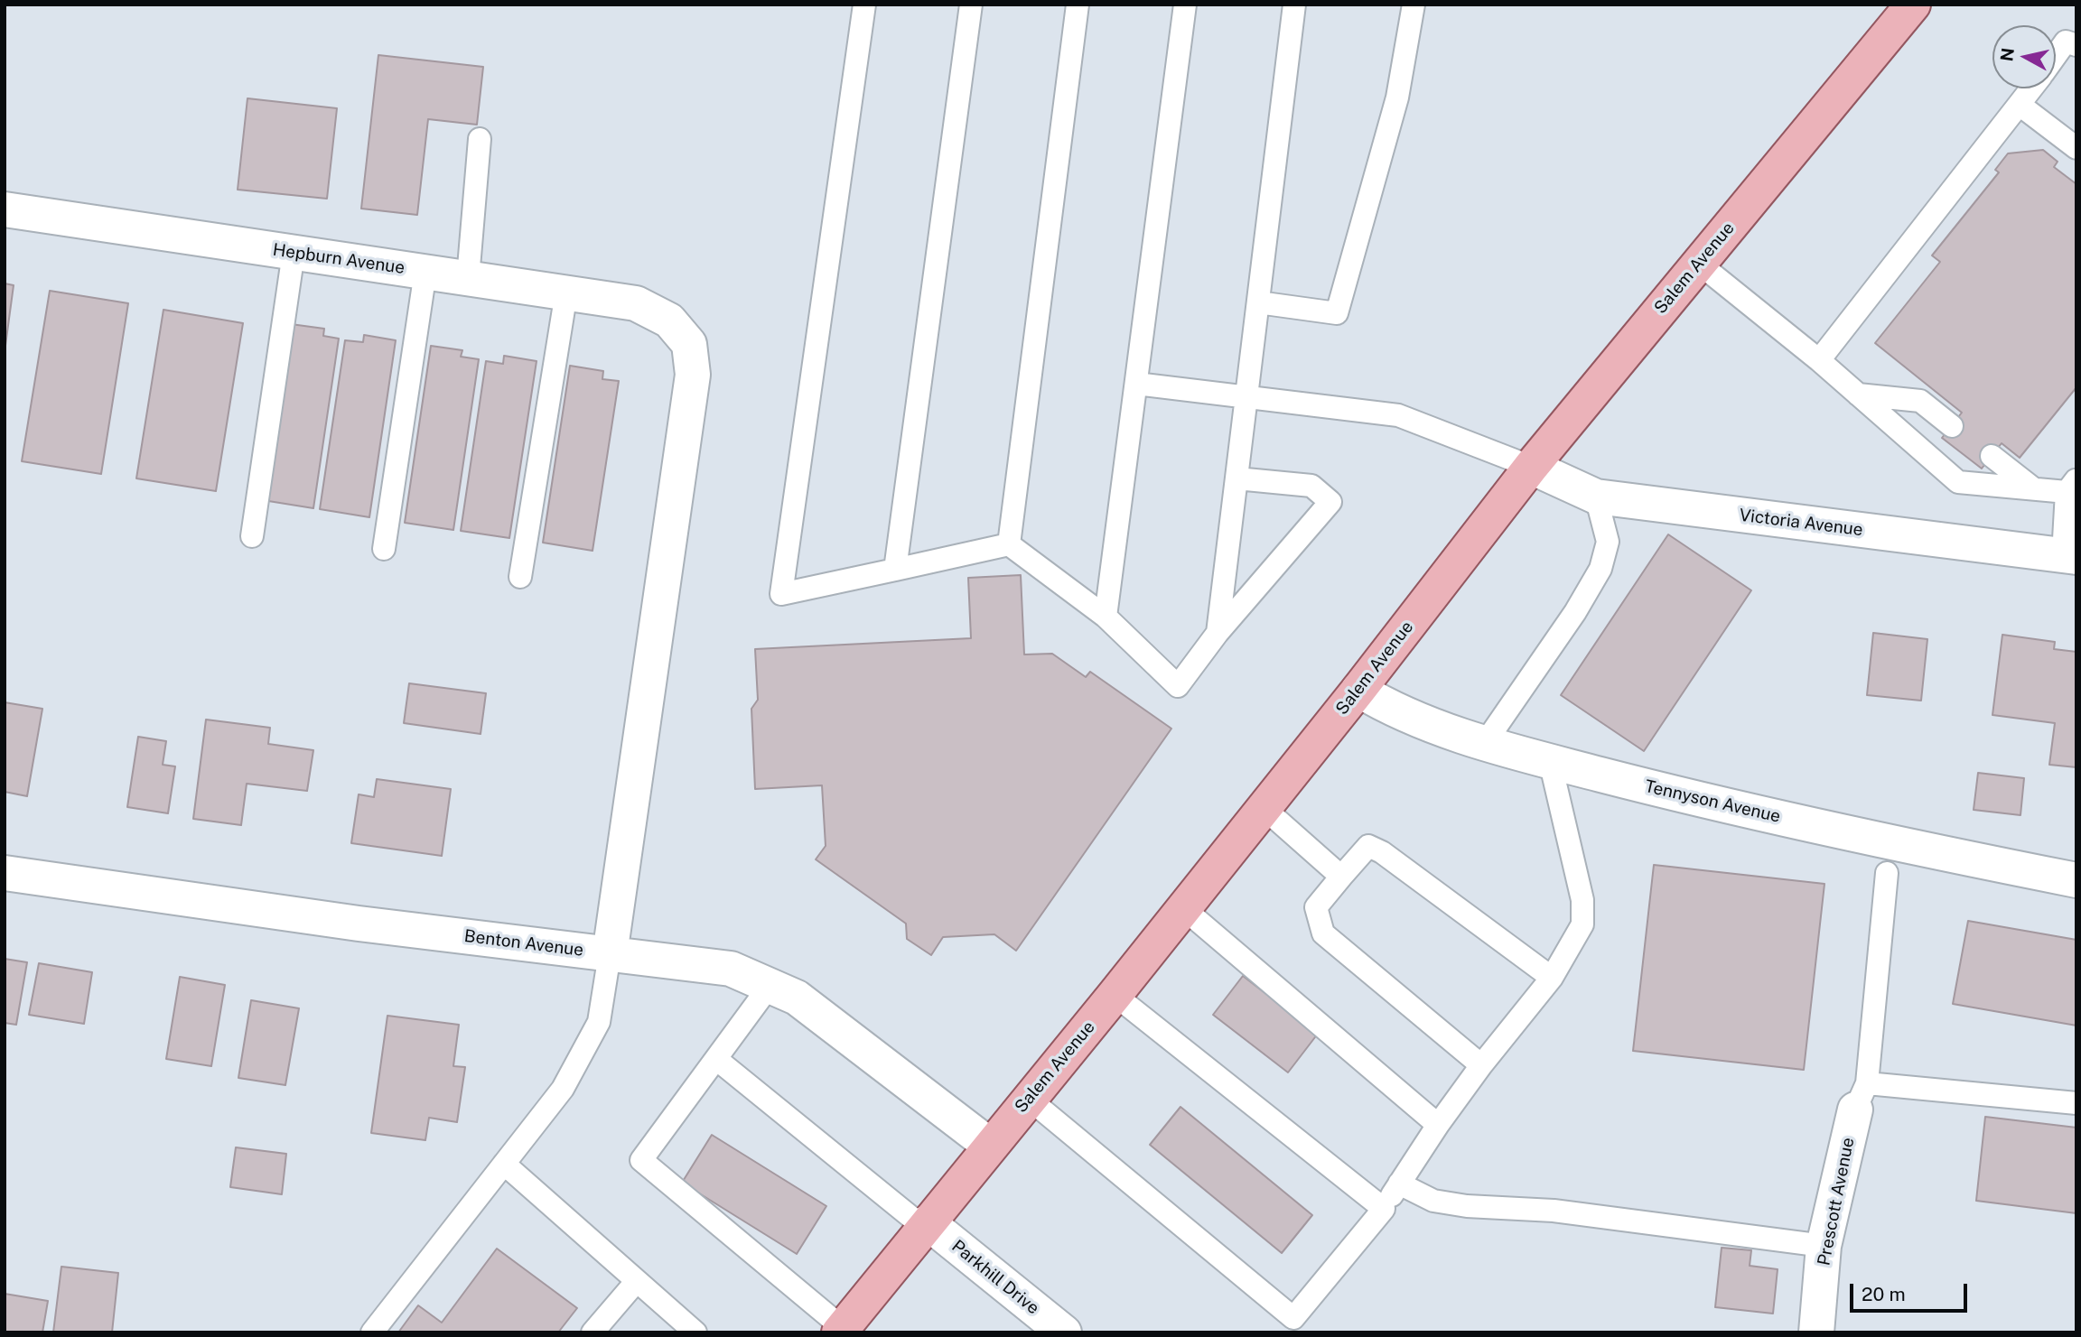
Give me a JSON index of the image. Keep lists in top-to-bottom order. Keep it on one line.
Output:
{"streets":{"main road":["Salem Avenue"],"street":["Hepburn Avenue","Victoria Avenue","Tennyson Avenue","Benton Avenue","Prescott Avenue","Parkhill Drive"]},"crossings":[["Hepburn Avenue","Benton Avenue"],["Salem Avenue","Victoria Avenue"],["Salem Avenue","Tennyson Avenue"],["Salem Avenue","Benton Avenue"],["Salem Avenue","Parkhill Drive"]],"scale_bar":"20 m","north":"left"}
